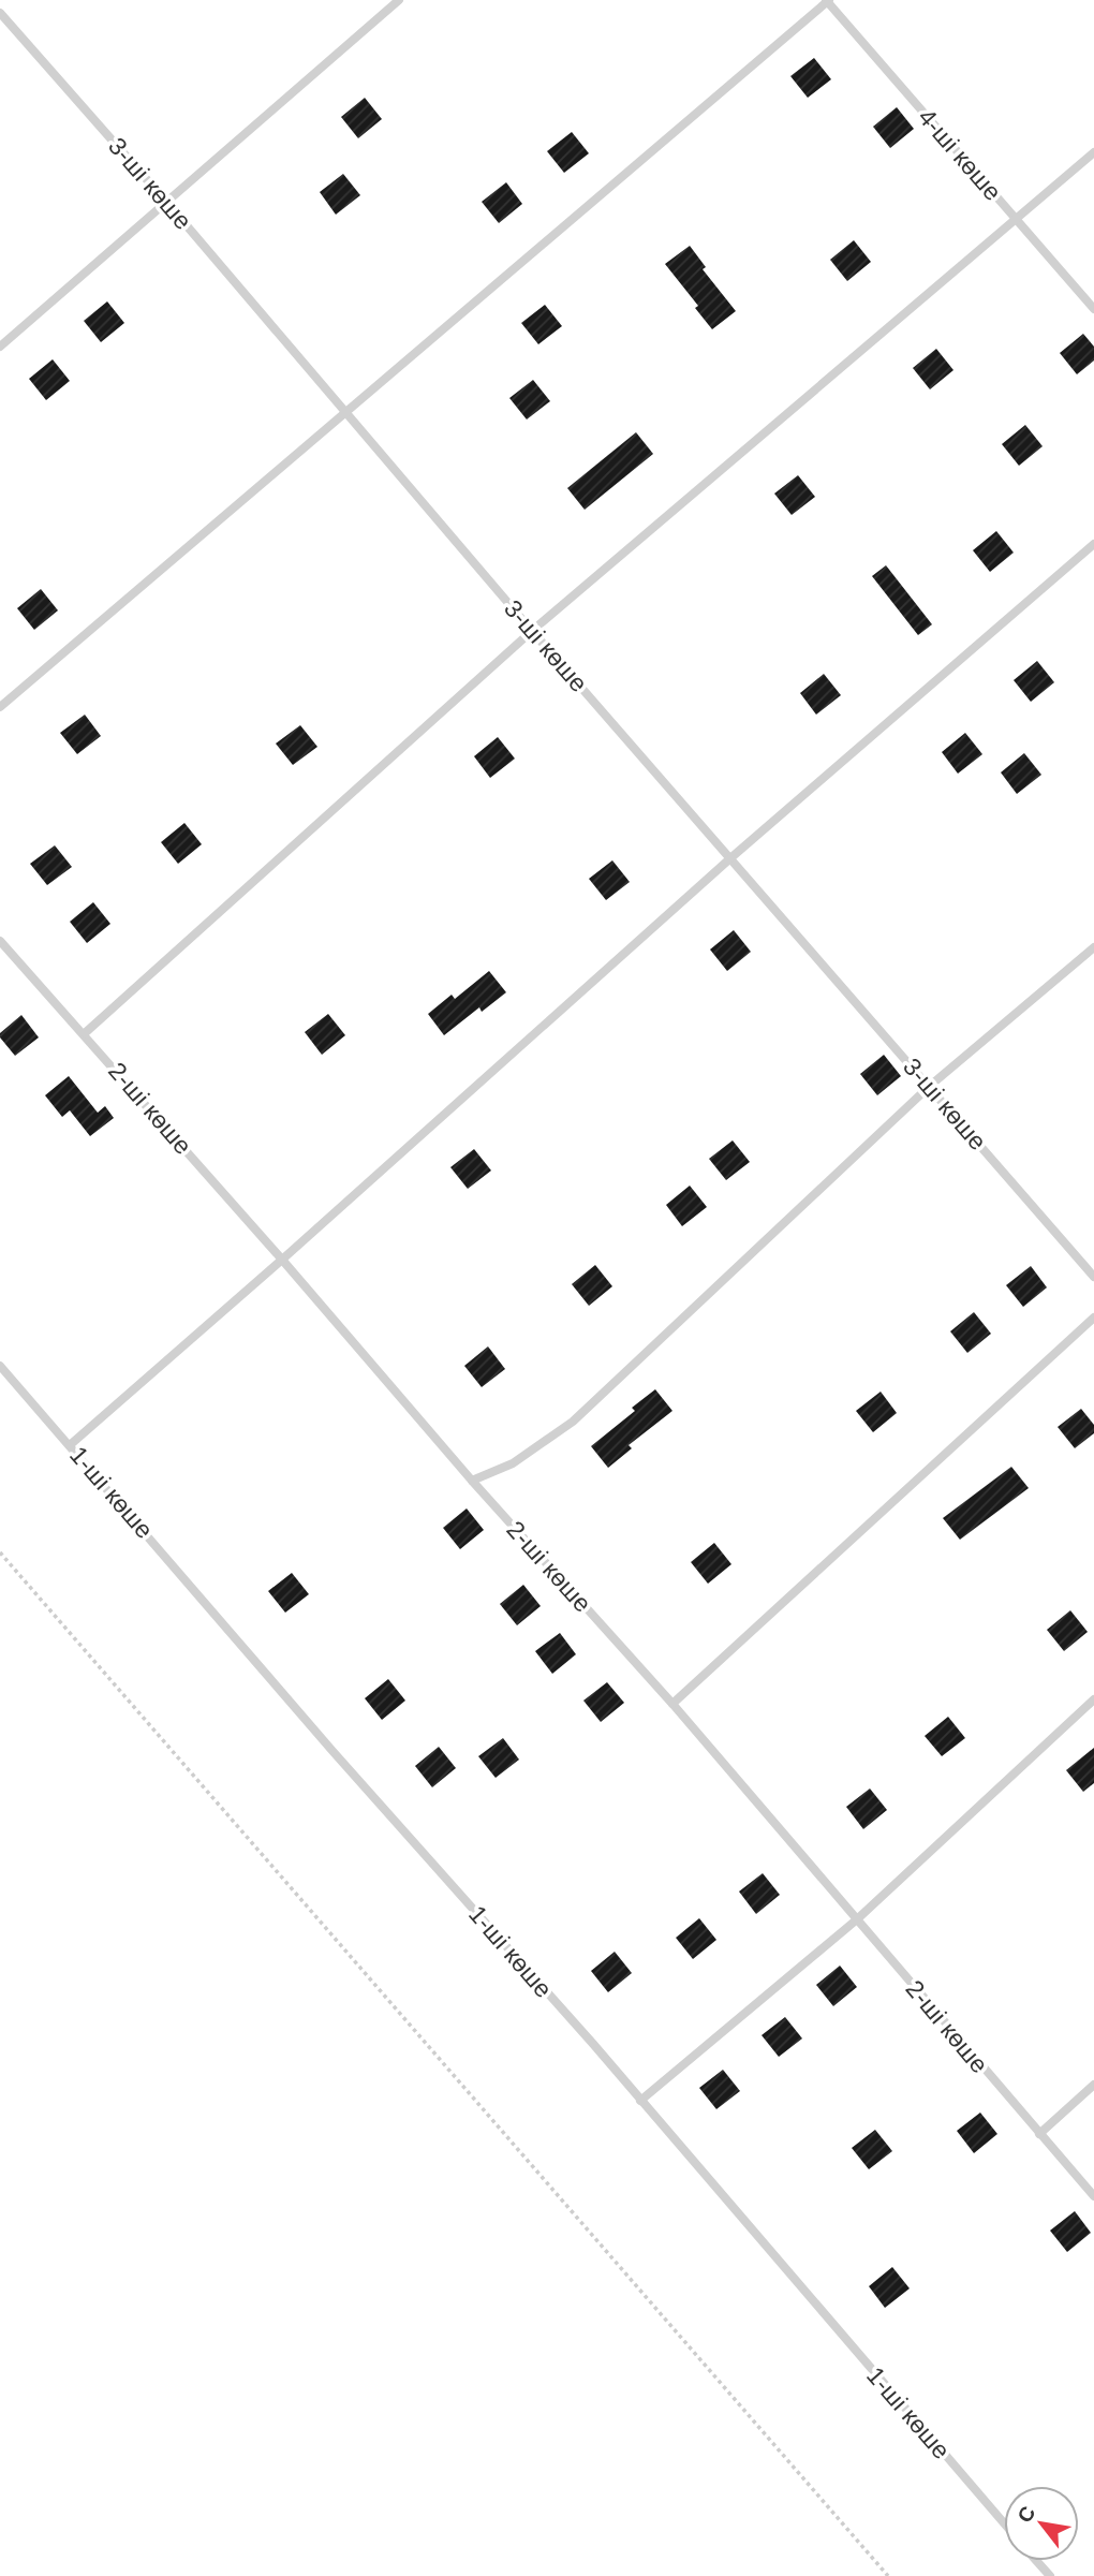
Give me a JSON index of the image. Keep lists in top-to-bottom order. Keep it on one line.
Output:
{"streets":{"lane":["4-ші көше","3-ші көше","2-ші көше","1-ші көше"]},"north":"top left"}
